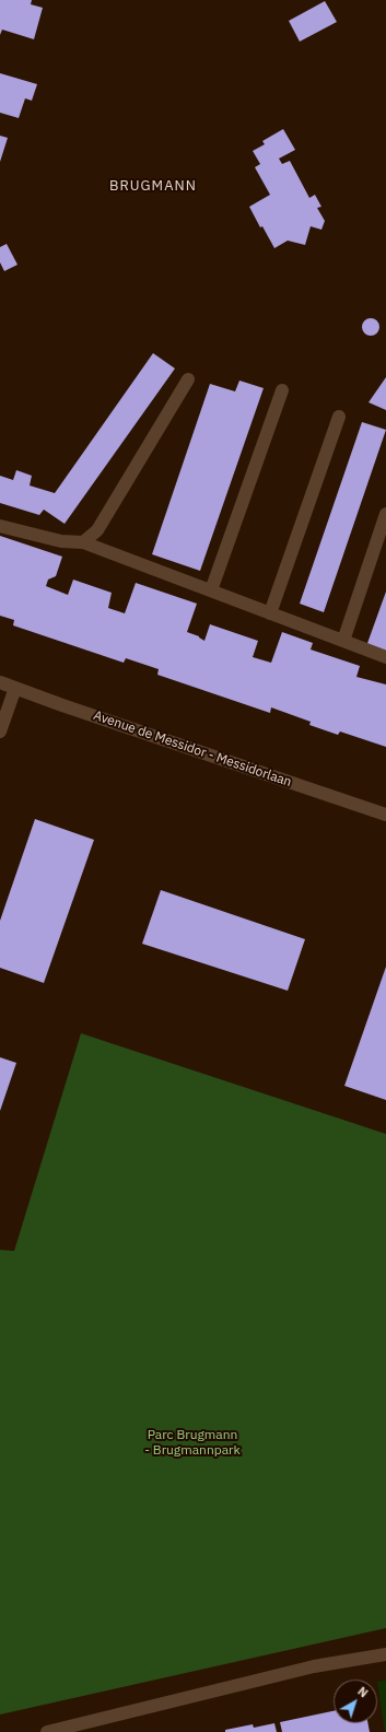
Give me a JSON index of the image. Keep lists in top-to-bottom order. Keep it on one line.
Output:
{"streets":{"street":["Avenue de Messidor - Messidorlaan"]},"districts":["BRUGMANN"],"parks":["Parc Brugmann - Brugmannpark"],"north":"top right"}
